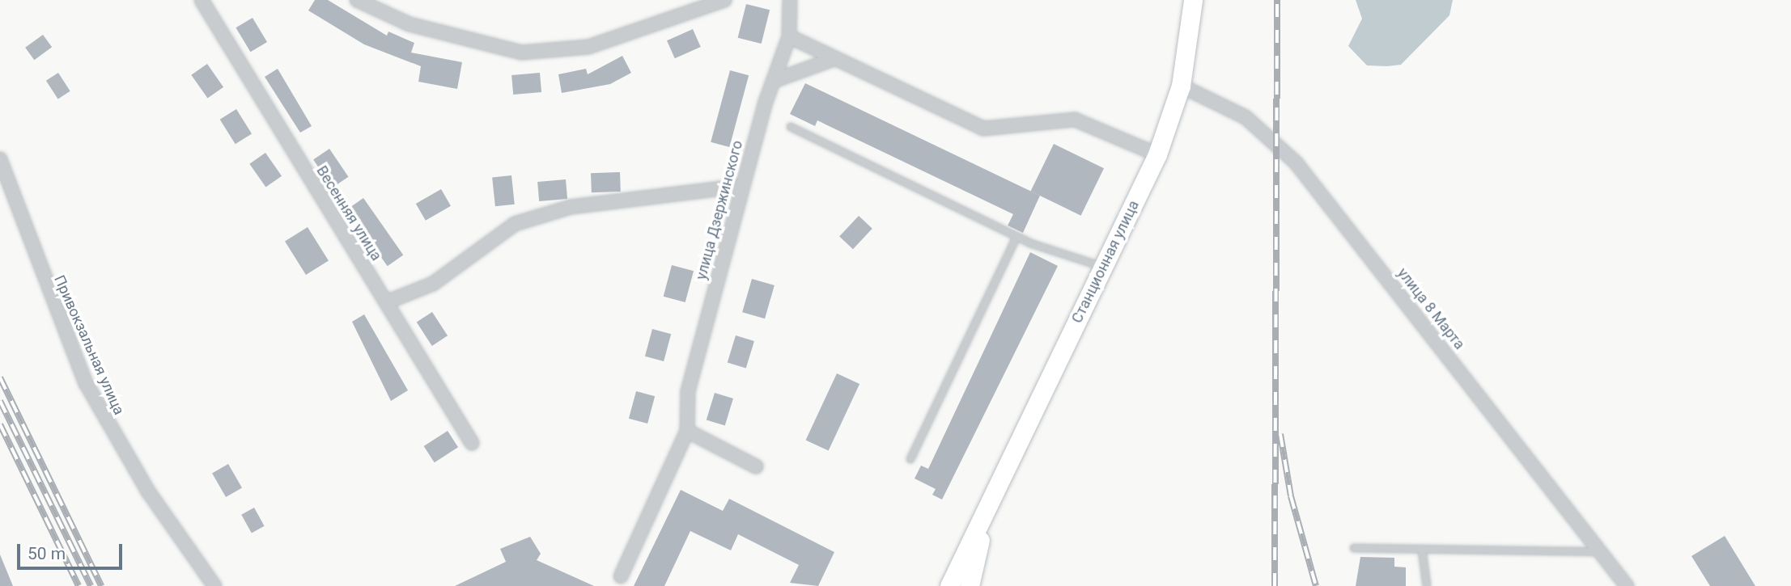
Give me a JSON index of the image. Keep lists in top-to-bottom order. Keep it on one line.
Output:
{"streets":{"street":["улица Дзержинского","Весенняя улица","Станционная улица","улица 8 Марта","Привокзальная улица"]},"crossings":[["Станционная улица","улица 8 Марта"]],"scale_bar":"50 m"}
